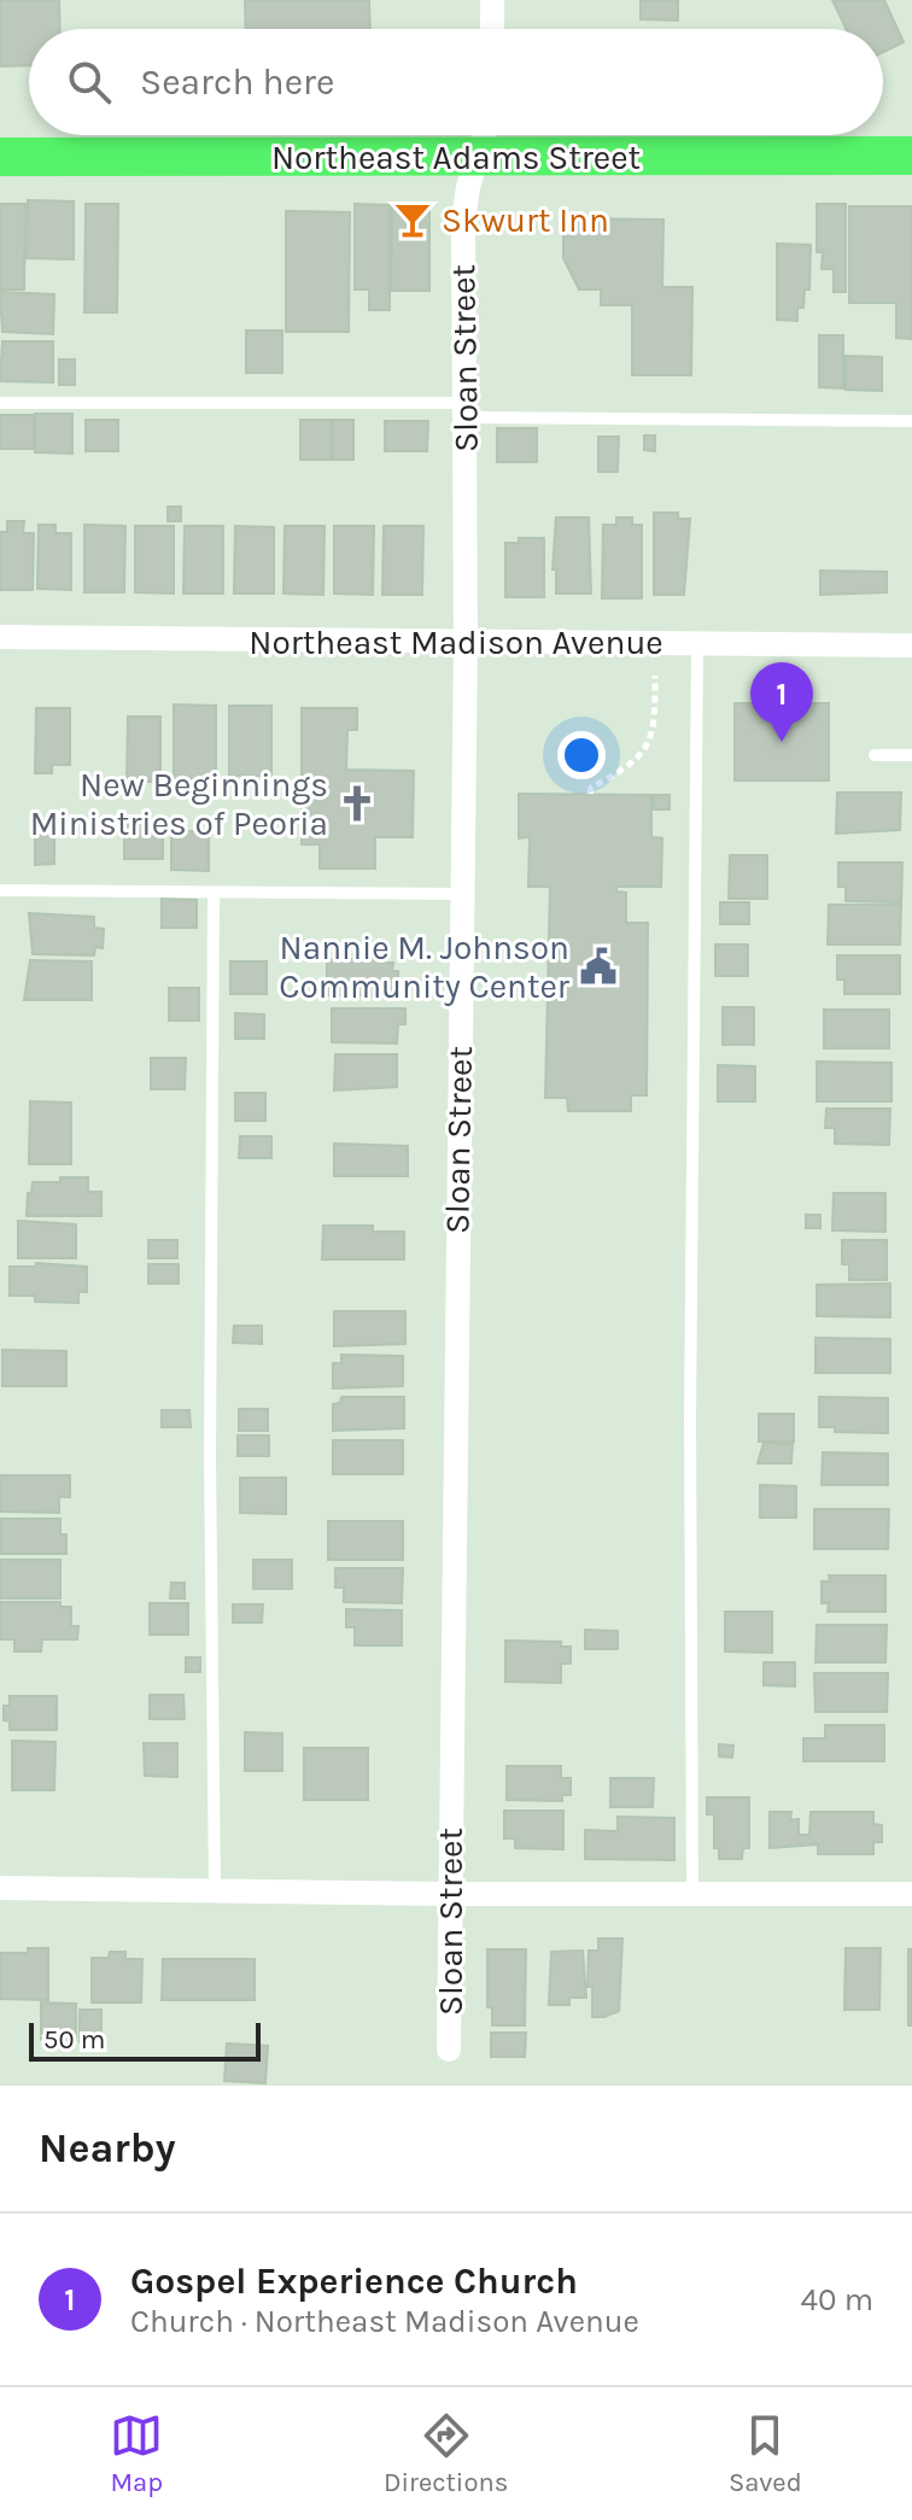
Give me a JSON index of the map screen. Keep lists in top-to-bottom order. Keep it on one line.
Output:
{"streets":{"main road":["Northeast Adams Street"],"street":["Sloan Street","Northeast Madison Avenue"]},"crossings":[["Northeast Adams Street","Sloan Street"],["Sloan Street","Northeast Madison Avenue"]],"places":{"bar":["Skwurt Inn"],"church":["New Beginnings Ministries of Peoria"],"public building":["Nannie M. Johnson Community Center"]},"scale_bar":"50 m","page":{"search":"Search here","pins":"1","scale":"50 m","heading":"Nearby","list":[{"mark":"1","name":"Gospel Experience Church","note":"Church · Northeast Madison Avenue","value":"40 m"}],"nav":["Map","Directions","Saved"]}}
